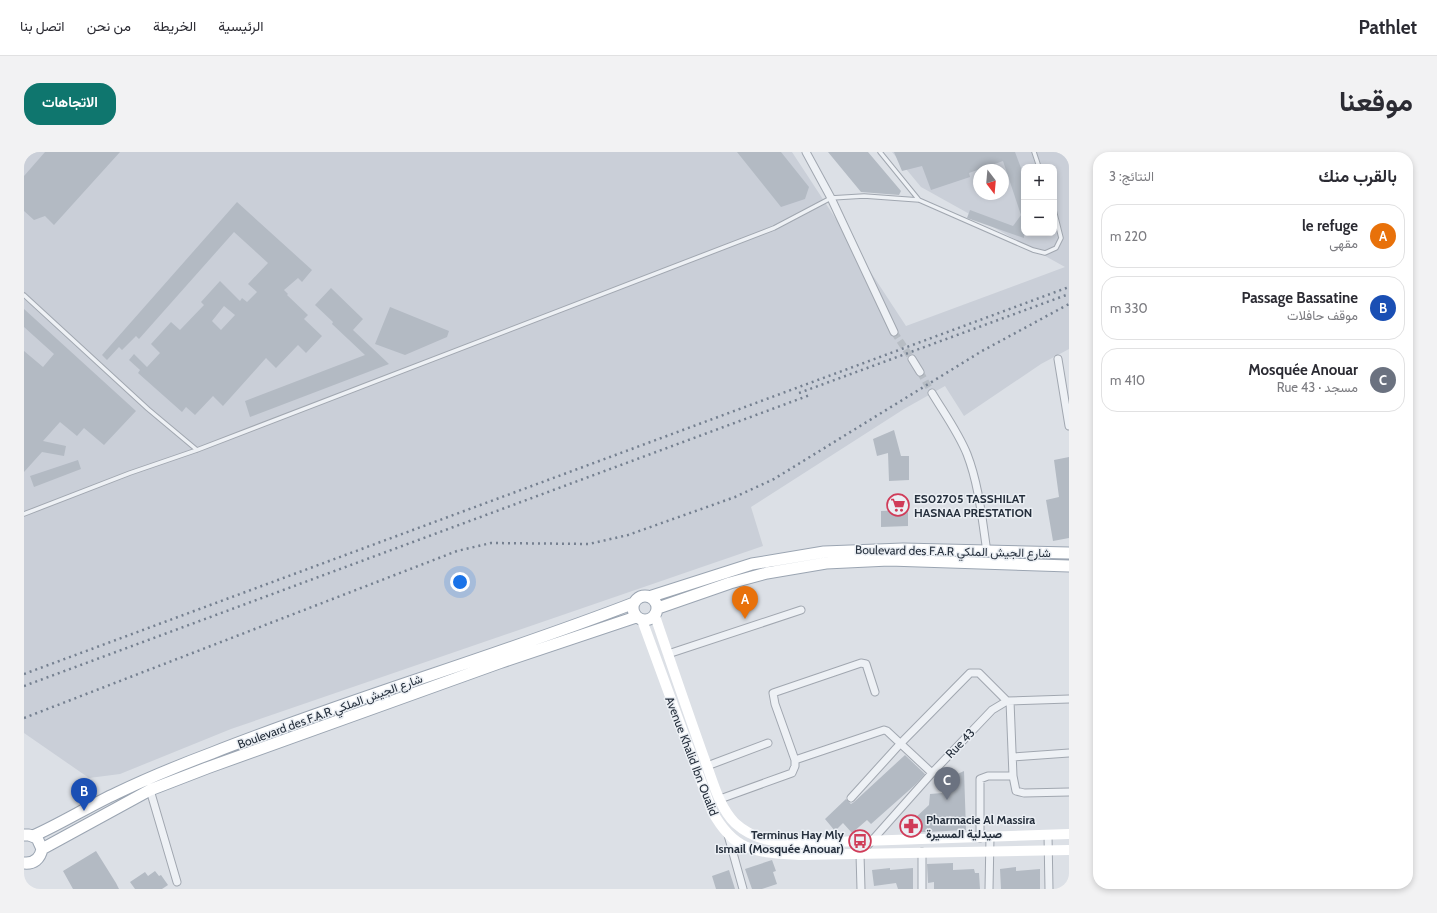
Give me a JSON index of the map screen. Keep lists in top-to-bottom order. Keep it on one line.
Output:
{"streets":{"main road":["Boulevard des F.A.R شارع الجيش الملكي","Avenue Khalid Ibn Oualid"],"street":["Rue 43"]},"crossings":[["Boulevard des F.A.R شارع الجيش الملكي","Avenue Khalid Ibn Oualid"],["Rue 43","Avenue Khalid Ibn Oualid"]],"places":{"supermarket":["ES02705 TASSHILAT HASNAA PRESTATION"],"pharmacy":["Pharmacie Al Massira صيدلية المسيرة"],"bus stop":["Terminus Hay Mly Ismail (Mosquée Anouar)"]},"north":"bottom","page":{"header":"Pathlet","nav":["الرئيسية","الخريطة","من نحن","اتصل بنا"],"title":"موقعنا","buttons":"الاتجاهات","heading":["بالقرب منك","النتائج: 3"],"map_buttons":["+","−"],"list":[{"mark":"A","name":"le refuge","note":"مقهى","value":"220 m"},{"mark":"B","name":"Passage Bassatine","note":"موقف حافلات","value":"330 m"},{"mark":"C","name":"Mosquée Anouar","note":"مسجد · Rue 43","value":"410 m"}],"pins":["A","C","B"]}}
